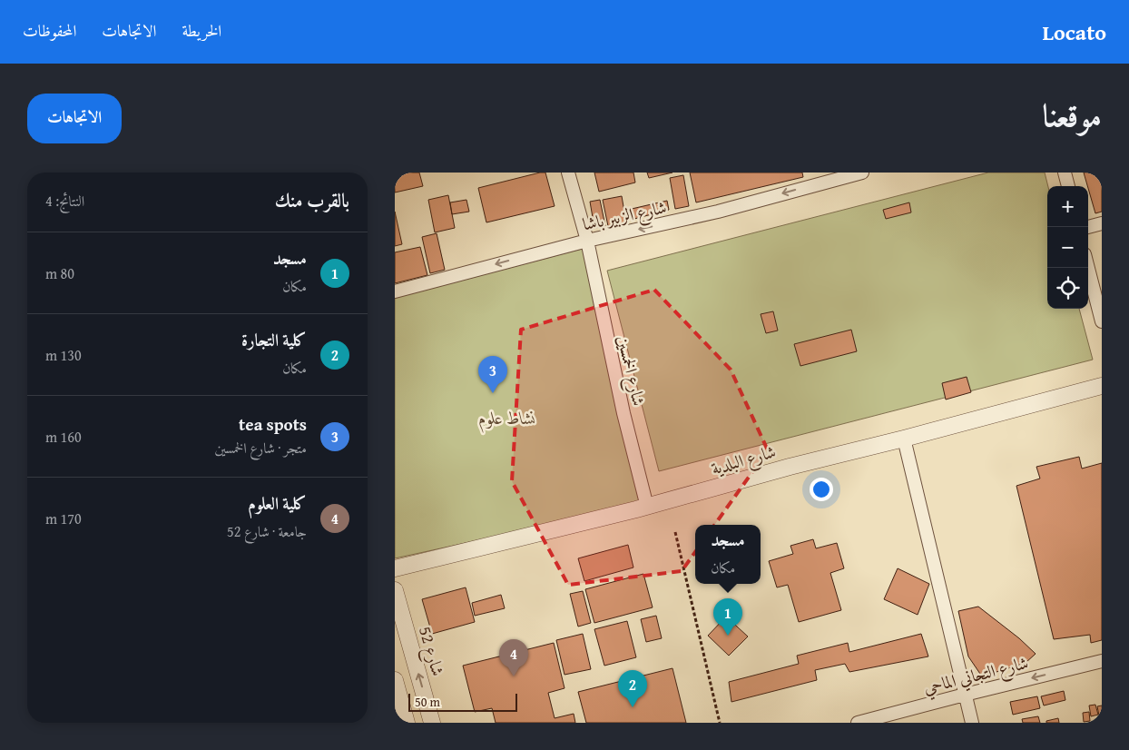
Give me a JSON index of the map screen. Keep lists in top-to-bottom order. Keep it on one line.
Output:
{"streets":{"street":["شارع الزبير باشا","شارع الخمسين","شارع البلدية","شارع 52","شارع التجاني الماحي"]},"crossings":[["شارع الزبير باشا","شارع الخمسين"],["شارع الخمسين","شارع البلدية"]],"one_way":["شارع الزبير باشا","شارع التجاني الماحي"],"parks":["نشاط علوم"],"scale_bar":"50 m","page":{"header":"Locato","nav":["الخريطة","الاتجاهات","المحفوظات"],"title":"موقعنا","buttons":"الاتجاهات","heading":["بالقرب منك","النتائج: 4"],"map_buttons":["+","−"],"list":[{"mark":"1","name":"مسجد","note":"مكان","value":"80 m"},{"mark":"2","name":"كلية التجارة","note":"مكان","value":"130 m"},{"mark":"3","name":"tea spots","note":"متجر · شارع الخمسين","value":"160 m"},{"mark":"4","name":"كلية العلوم","note":"جامعة · شارع 52","value":"170 m"}],"pins":["3","1","4","2"],"popup":["مسجد","مكان"],"scale":"50 m"}}
